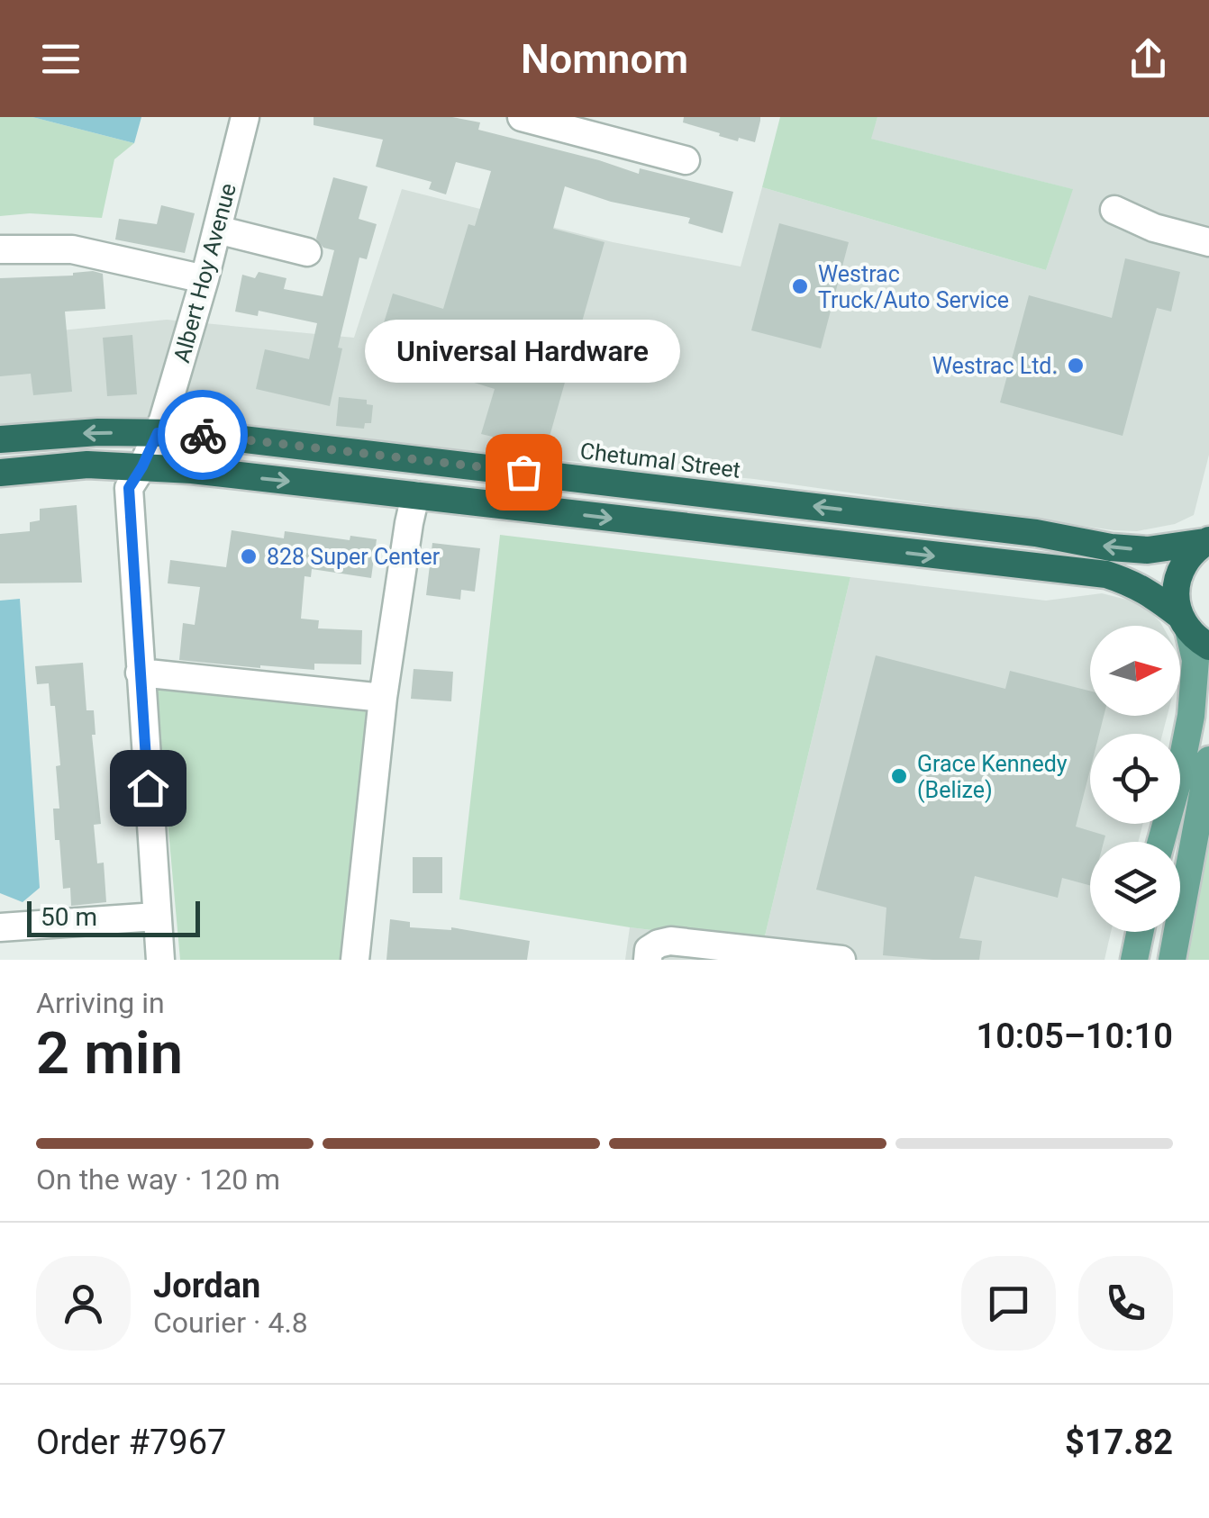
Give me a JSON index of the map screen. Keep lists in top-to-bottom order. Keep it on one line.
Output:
{"streets":{"highway":["Chetumal Street"],"street":["Albert Hoy Avenue"]},"crossings":[["Albert Hoy Avenue","Chetumal Street"]],"places":["Westrac Truck/Auto Service","Westrac Ltd.","Universal Hardware","828 Super Center","Grace Kennedy (Belize)"],"scale_bar":"50 m","north":"right","page":{"header":"Nomnom","bubble":"Universal Hardware","scale":"50 m","heading":["2 min","Arriving in","10:05–10:10"],"panel":["Jordan","Courier · 4.8","Order #7967","$17.82"],"bar":"On the way · 120 m"}}
